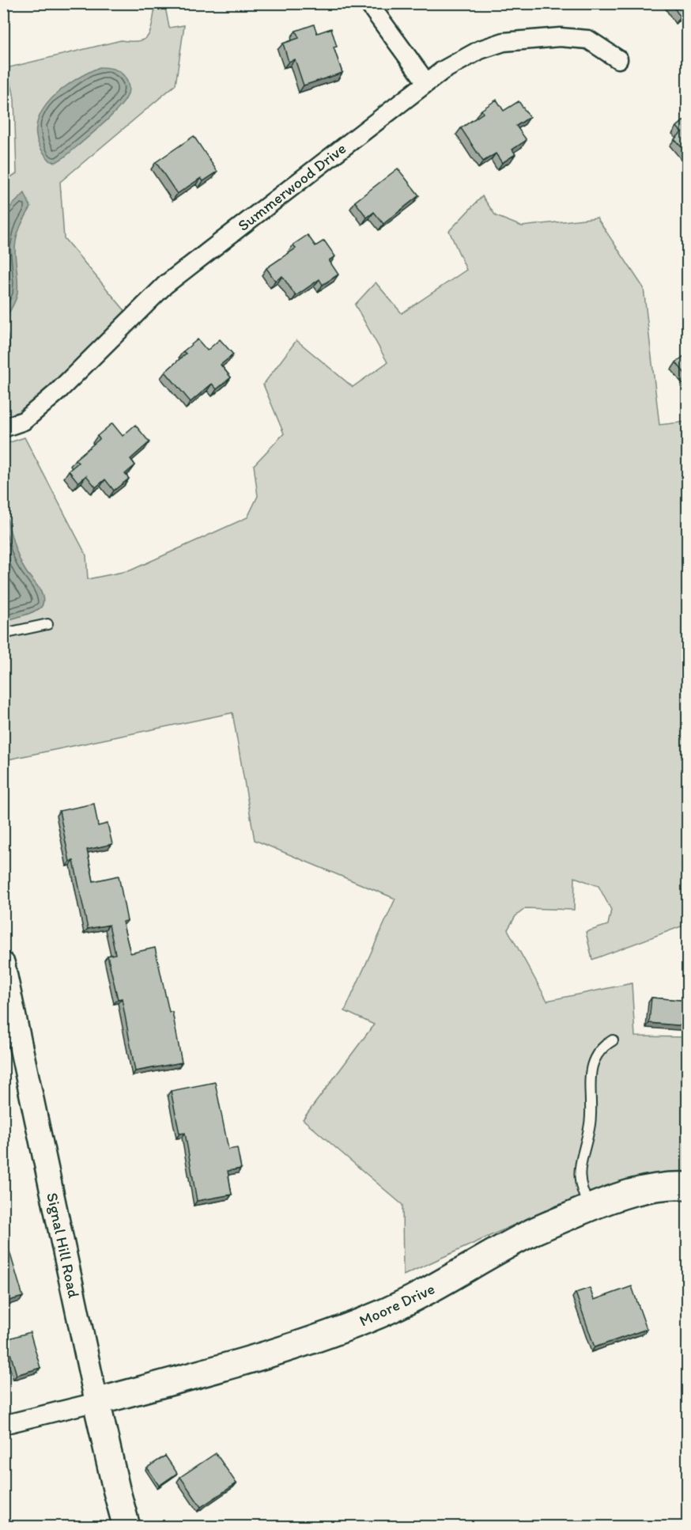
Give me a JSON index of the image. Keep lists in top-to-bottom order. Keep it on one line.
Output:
{"streets":{"main road":["Signal Hill Road","Moore Drive"],"street":["Summerwood Drive"]},"crossings":[["Signal Hill Road","Moore Drive"]]}
